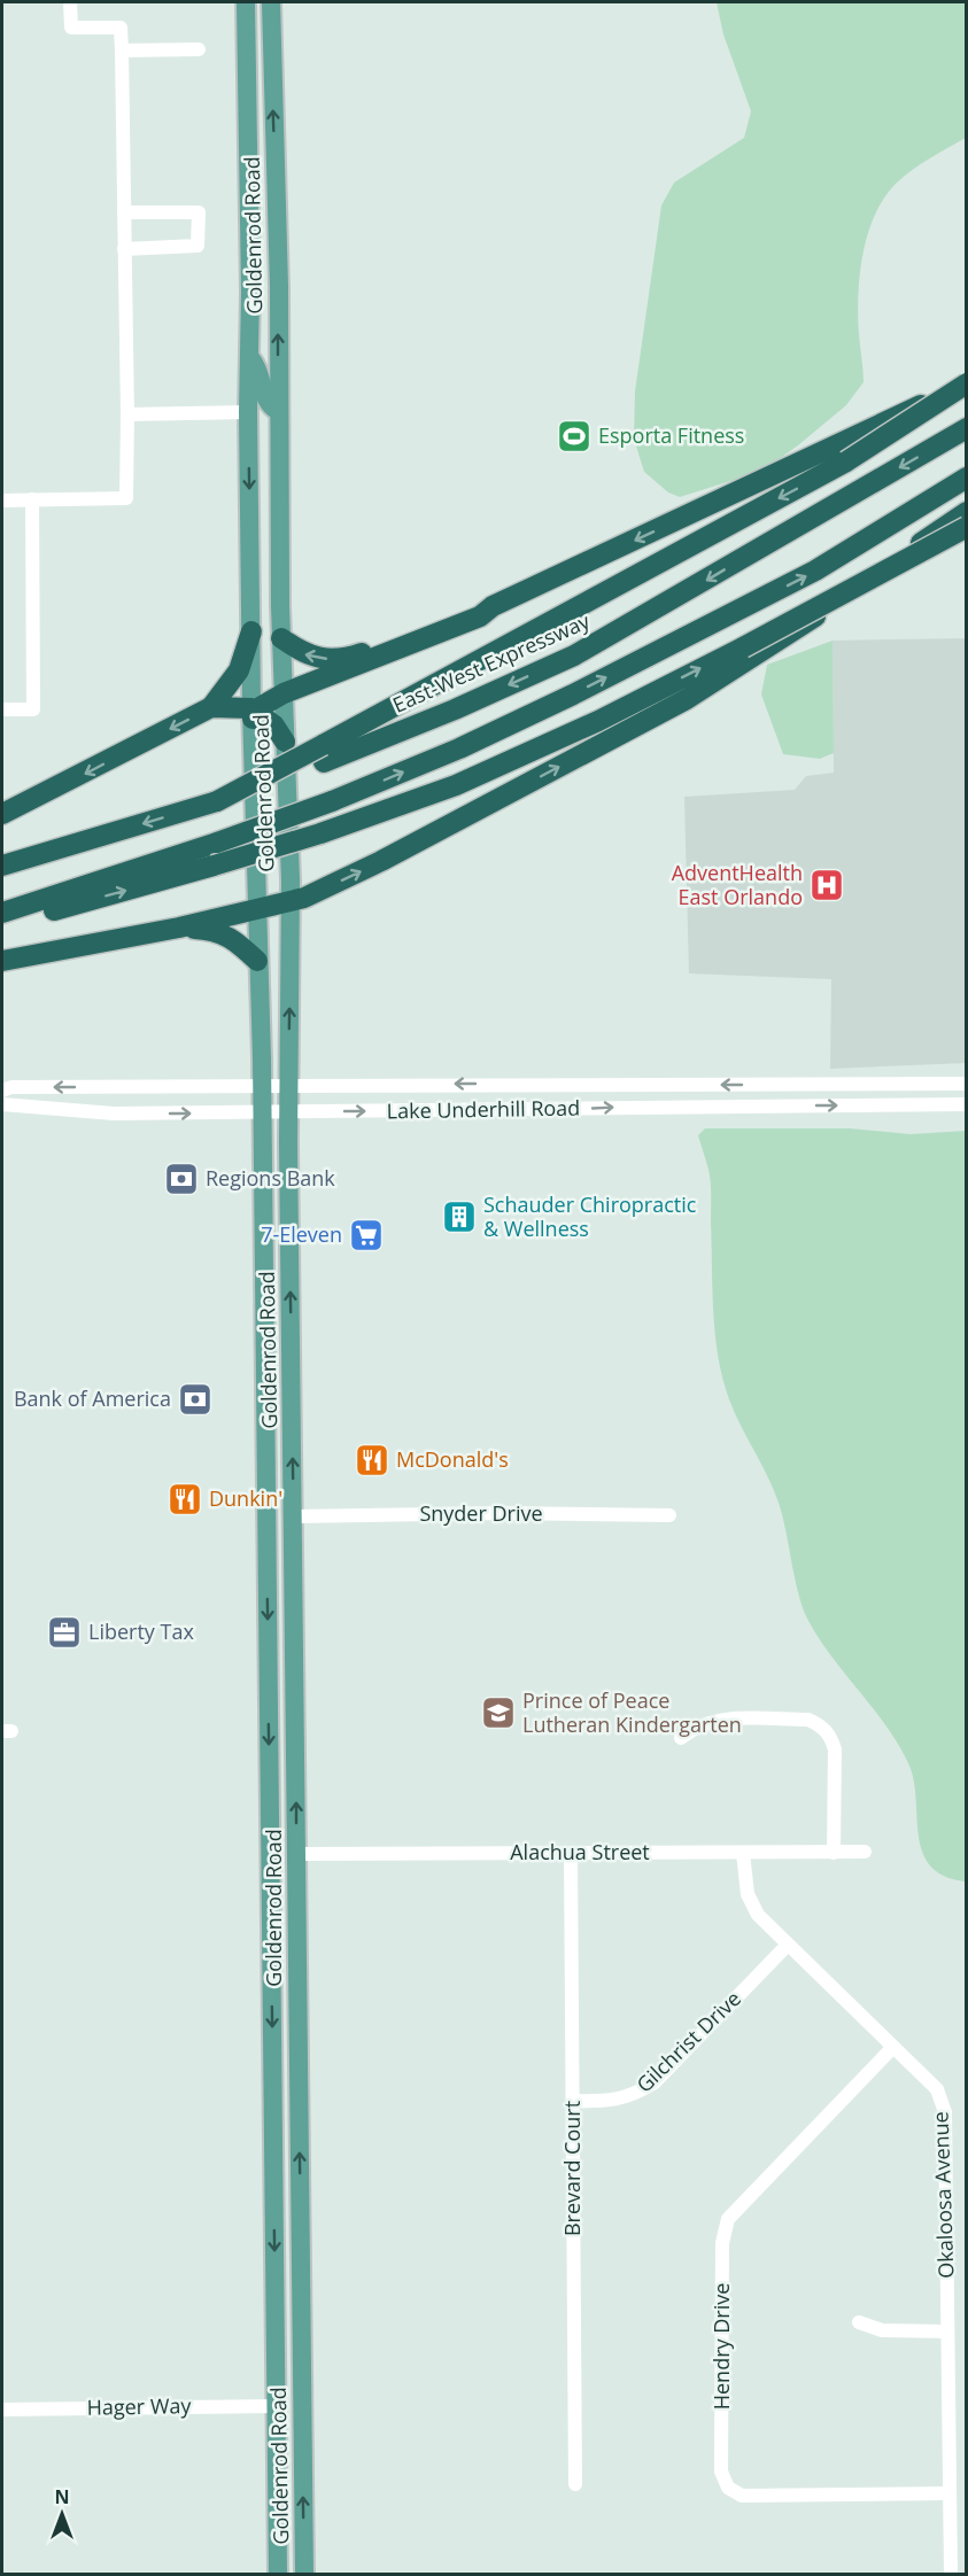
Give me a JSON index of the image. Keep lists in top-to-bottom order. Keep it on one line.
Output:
{"streets":{"highway":["East-West Expressway"],"main road":["Goldenrod Road"],"street":["Lake Underhill Road","Snyder Drive","Alachua Street","Gilchrist Drive","Brevard Court","Okaloosa Avenue","Hendry Drive","Hager Way"]},"crossings":[["Goldenrod Road","Lake Underhill Road"],["Goldenrod Road","Snyder Drive"],["Goldenrod Road","Alachua Street"],["Goldenrod Road","Hager Way"],["Alachua Street","Brevard Court"],["Alachua Street","Okaloosa Avenue"],["Gilchrist Drive","Brevard Court"],["Gilchrist Drive","Okaloosa Avenue"],["Okaloosa Avenue","Hendry Drive"]],"places":{"sports":["Esporta Fitness"],"hospital":["AdventHealth East Orlando"],"bank":["Regions Bank","Bank of America"],"building":["Schauder Chiropractic & Wellness"],"supermarket":["7-Eleven"],"restaurant":["McDonald's","Dunkin'"],"office":["Liberty Tax"],"school or university":["Prince of Peace Lutheran Kindergarten"]},"north":"top"}
